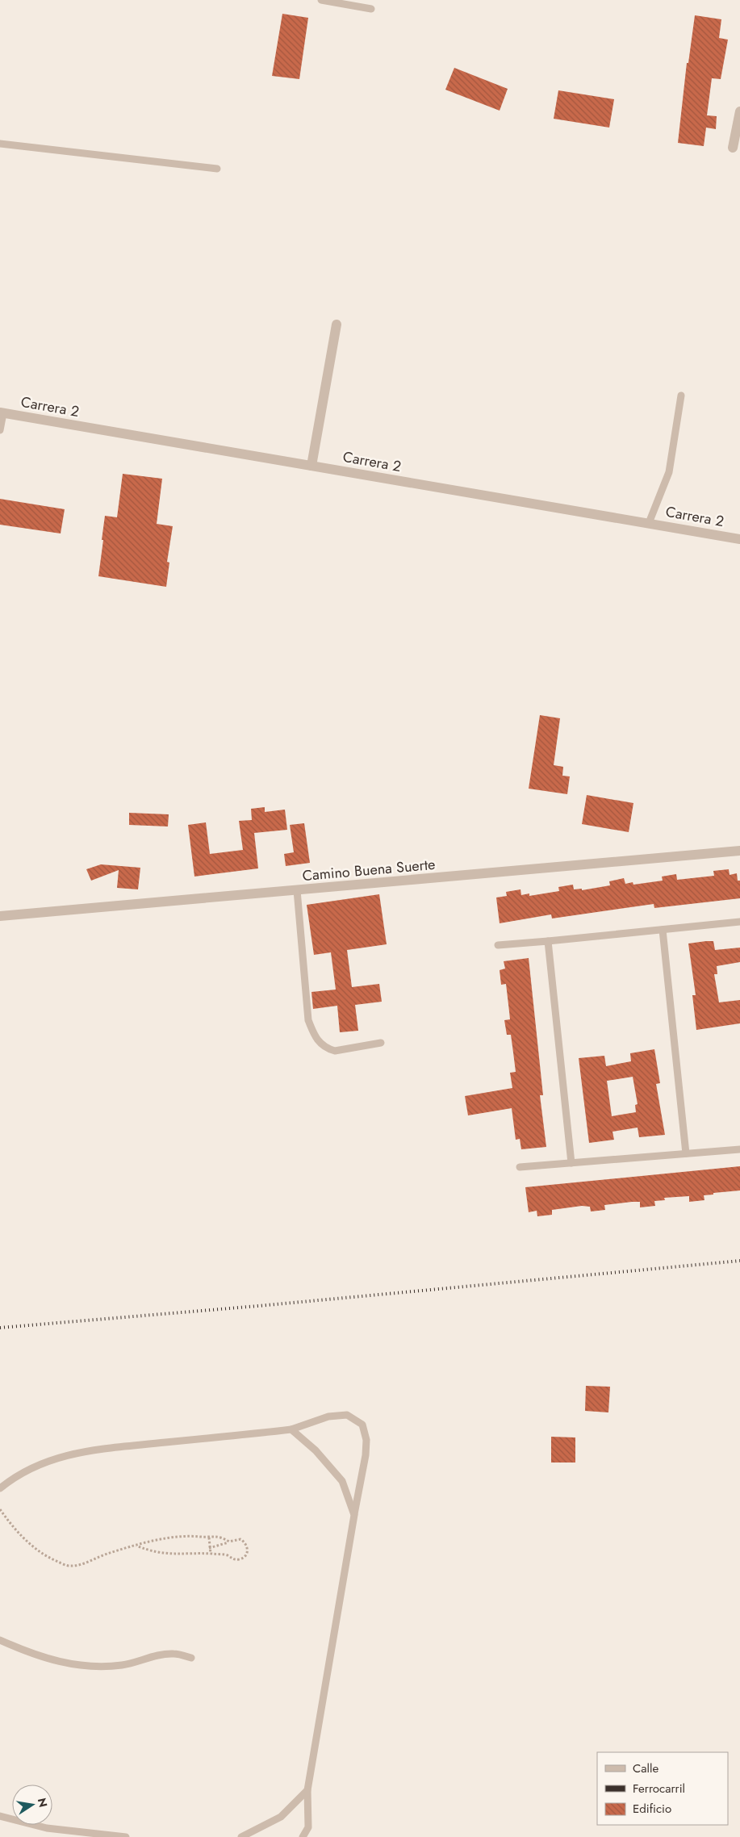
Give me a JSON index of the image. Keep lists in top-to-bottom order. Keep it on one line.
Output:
{"streets":{"street":["Carrera 2","Camino Buena Suerte"]},"legend":["Calle","Ferrocarril","Edificio"],"north":"right"}
